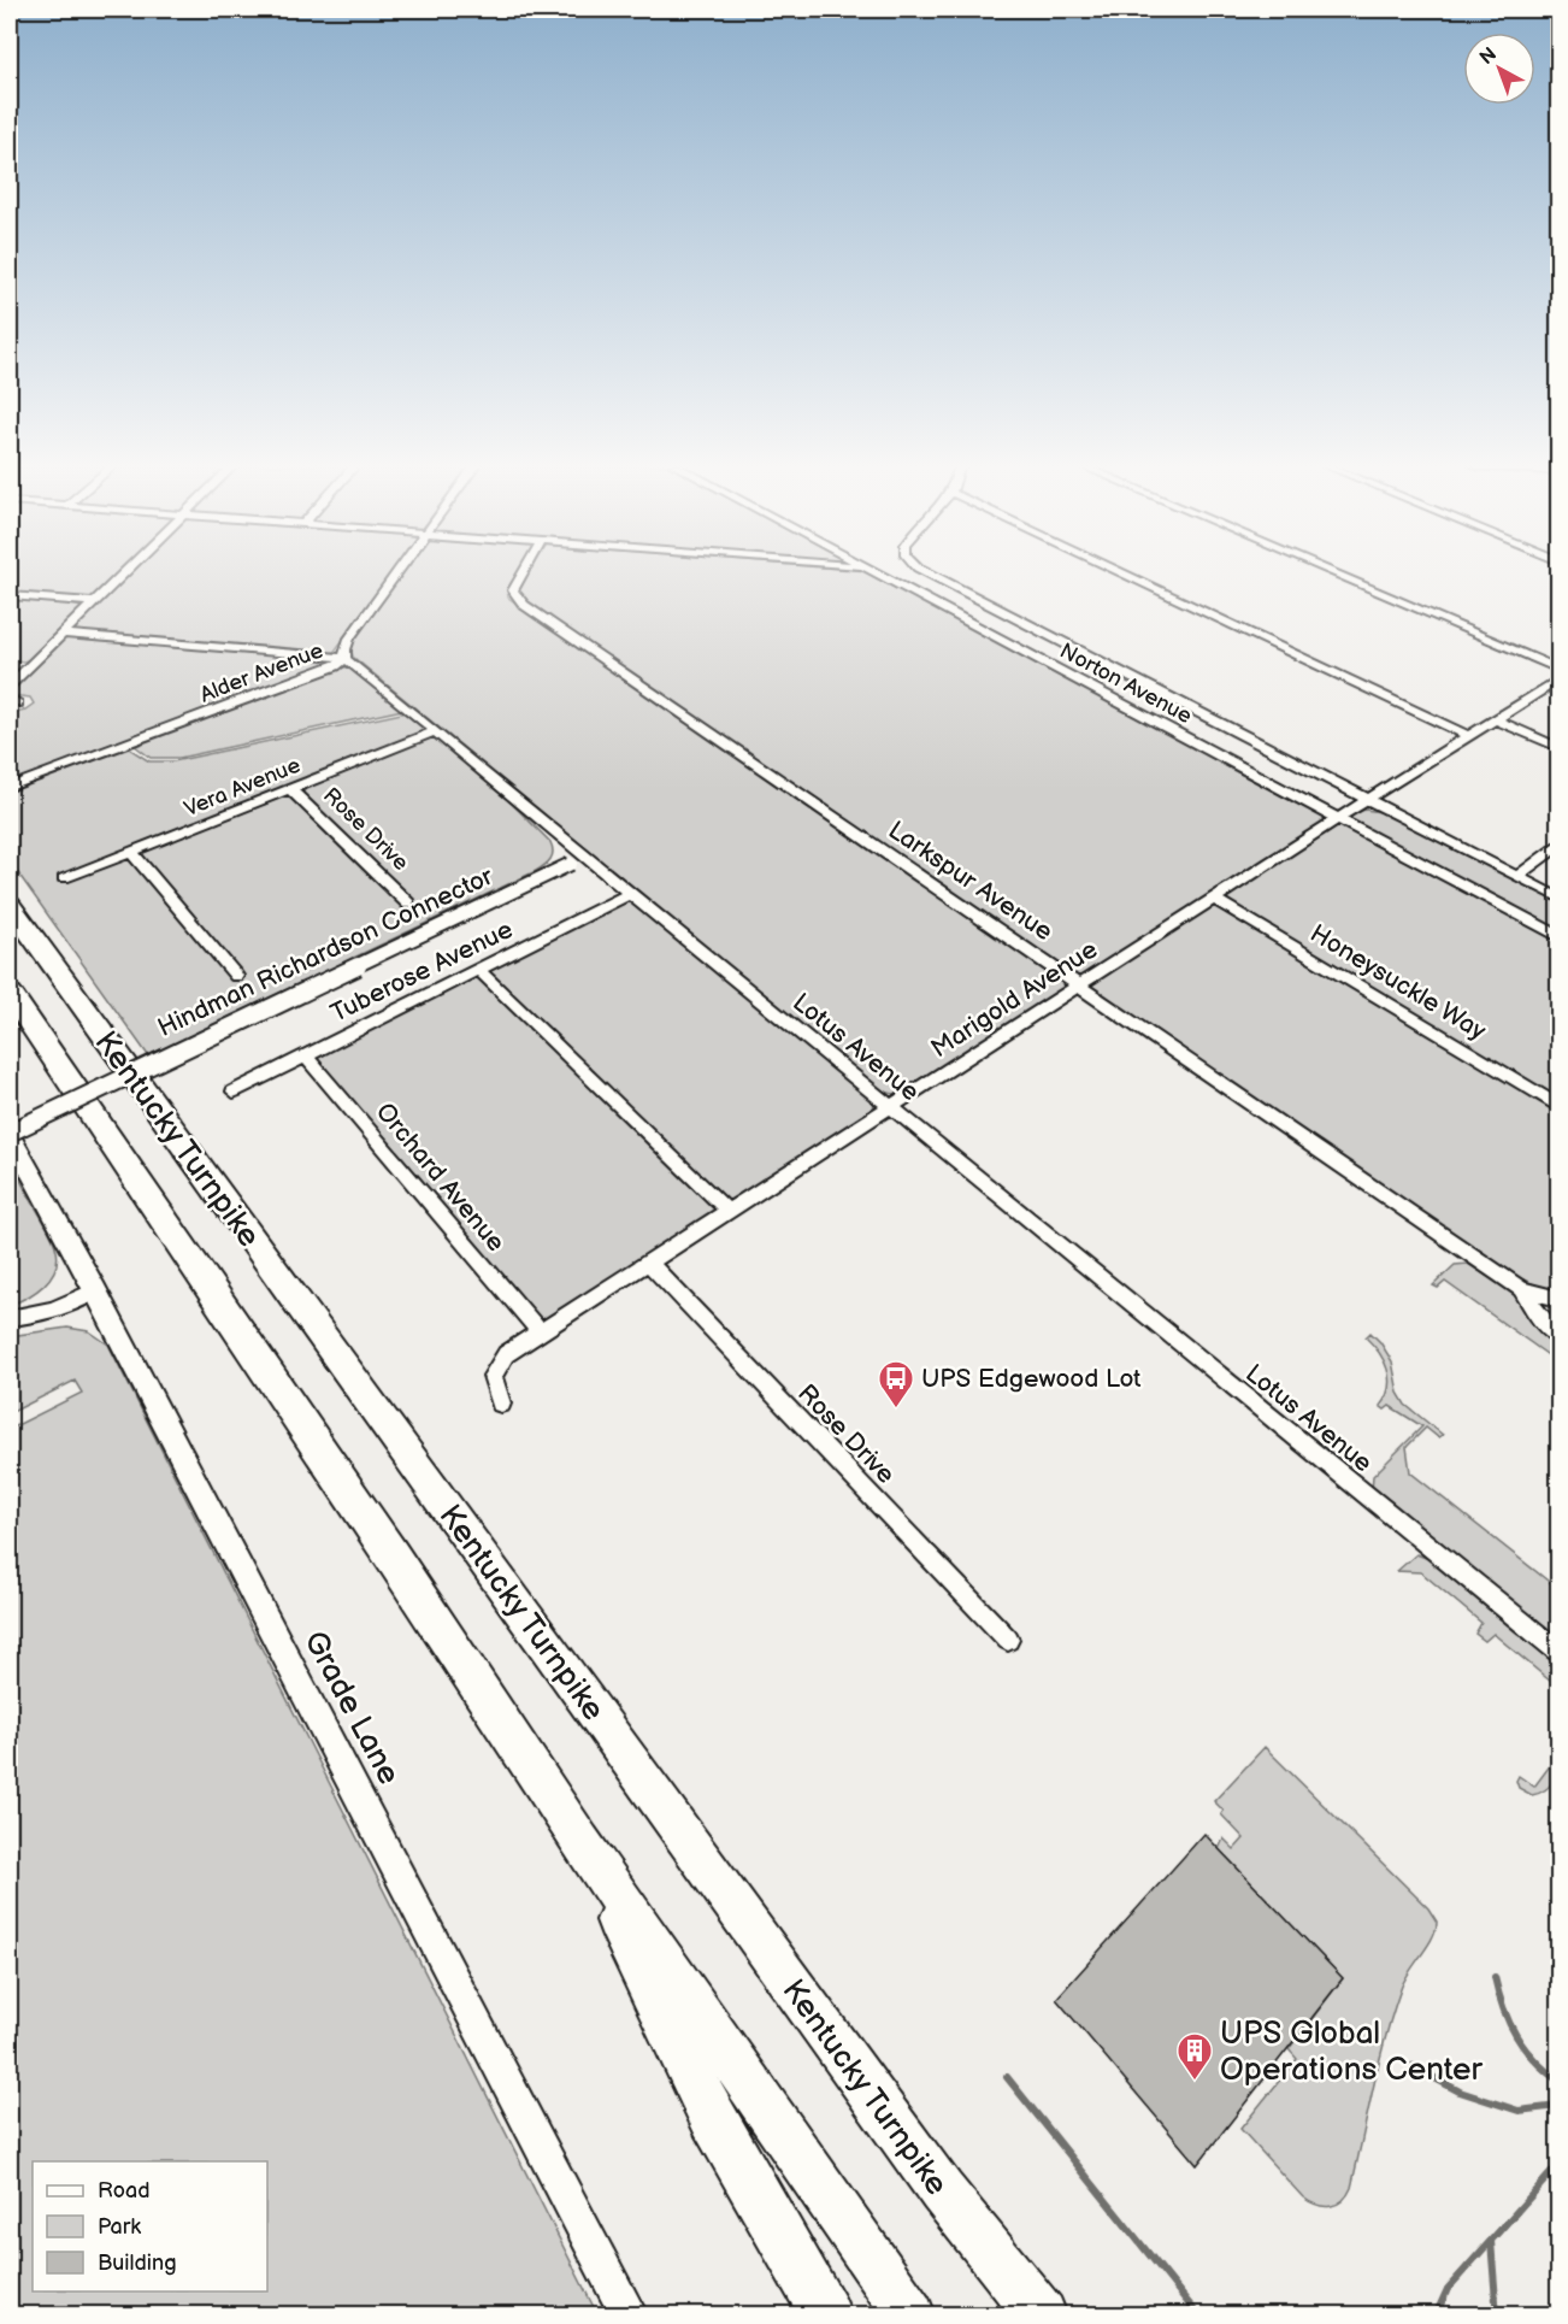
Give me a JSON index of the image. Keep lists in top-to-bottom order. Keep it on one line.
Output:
{"streets":{"highway":["Kentucky Turnpike"],"main road":["Grade Lane"],"street":["Alder Avenue","Norton Avenue","Vera Avenue","Rose Drive","Larkspur Avenue","Hindman Richardson Connector","Tuberose Avenue","Honeysuckle Way","Marigold Avenue","Lotus Avenue","Orchard Avenue"]},"crossings":[["Alder Avenue","Lotus Avenue"],["Norton Avenue","Marigold Avenue"],["Vera Avenue","Rose Drive"],["Vera Avenue","Lotus Avenue"],["Rose Drive","Marigold Avenue"],["Larkspur Avenue","Marigold Avenue"],["Hindman Richardson Connector","Lotus Avenue"],["Hindman Richardson Connector","Grade Lane"],["Tuberose Avenue","Lotus Avenue"],["Tuberose Avenue","Orchard Avenue"],["Honeysuckle Way","Marigold Avenue"],["Marigold Avenue","Lotus Avenue"],["Marigold Avenue","Orchard Avenue"]],"places":{"bus stop":["UPS Edgewood Lot"],"building":["UPS Global Operations Center"]},"legend":["Road","Park","Building"],"north":"top left"}
